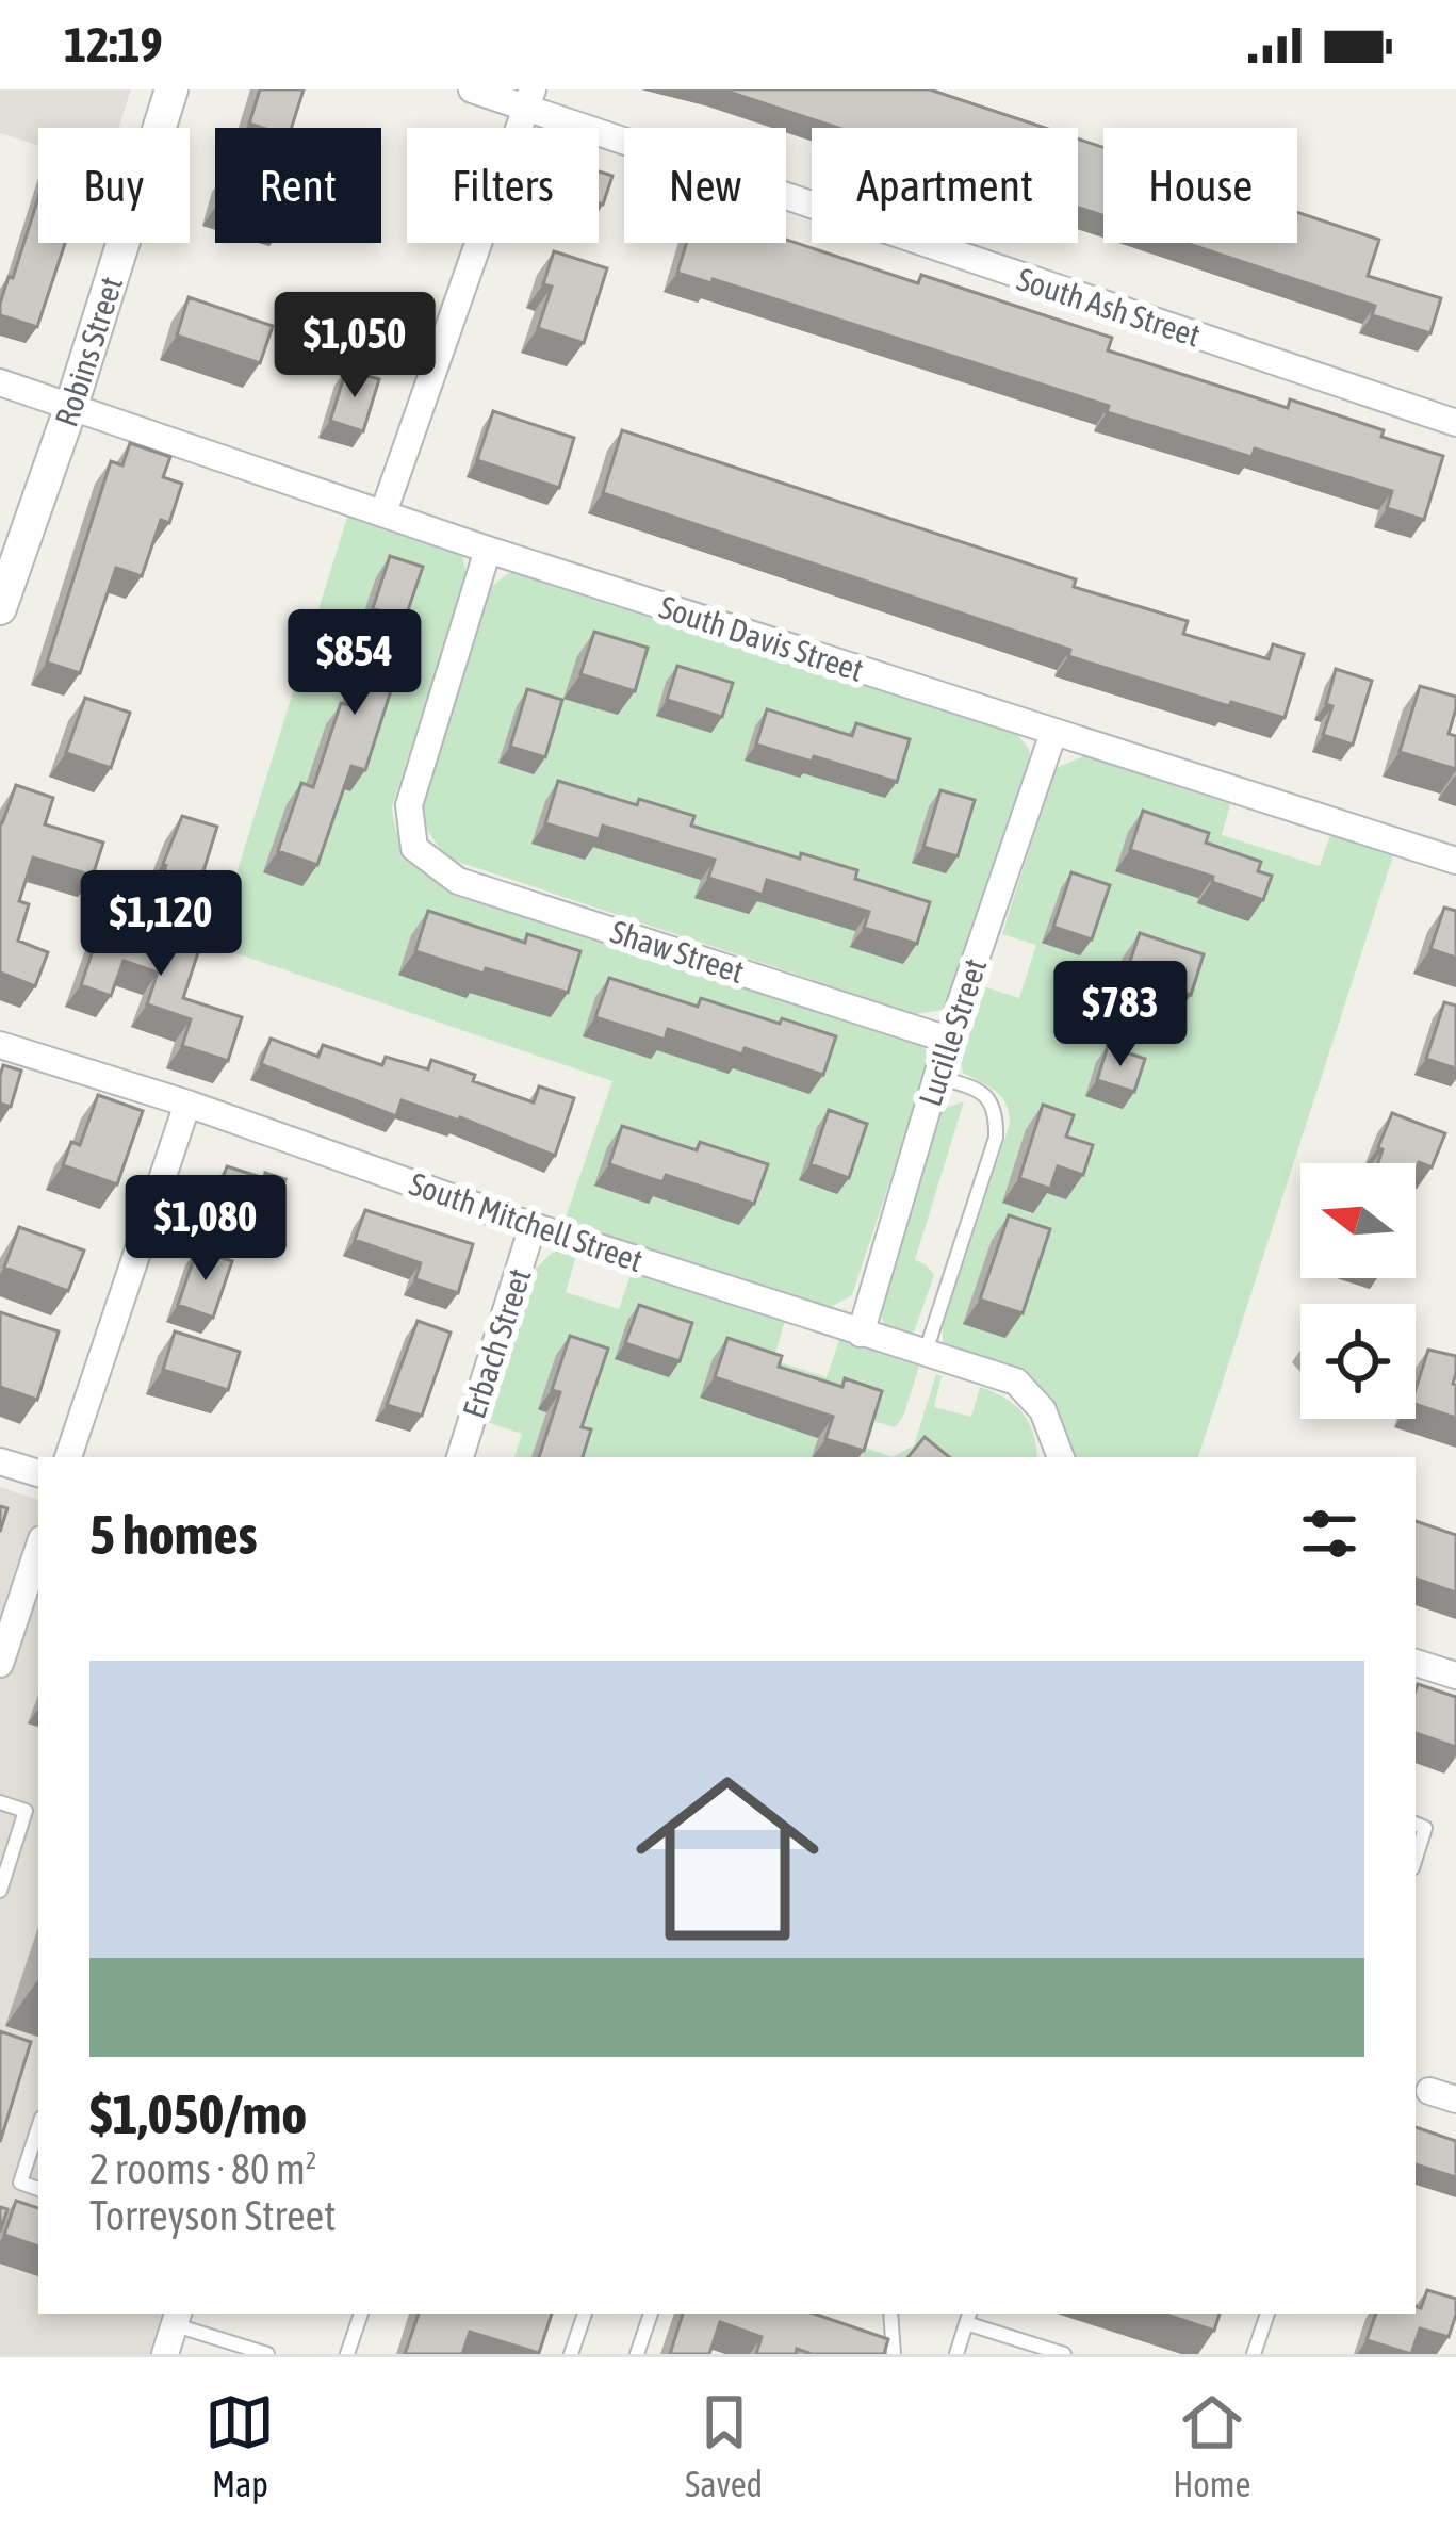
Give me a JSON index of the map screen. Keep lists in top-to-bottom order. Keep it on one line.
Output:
{"streets":{"street":["South Ash Street","Robins Street","South Davis Street","Shaw Street","Lucille Street","South Mitchell Street","Erbach Street"]},"crossings":[["Robins Street","South Davis Street"],["South Davis Street","Shaw Street"],["South Davis Street","Lucille Street"],["Shaw Street","Lucille Street"],["Lucille Street","South Mitchell Street"],["South Mitchell Street","Erbach Street"]],"north":"left","page":{"status":"12:19","chip":["Buy","Rent","Filters","New","Apartment","House"],"price":["$1,050","$854","$1,120","$783","$1,080"],"heading":"5 homes","list":[{"name":"$1,050/mo","note":"2 rooms · 80 m² · Torreyson Street"}],"tabs":["Map","Saved","Home"]}}
